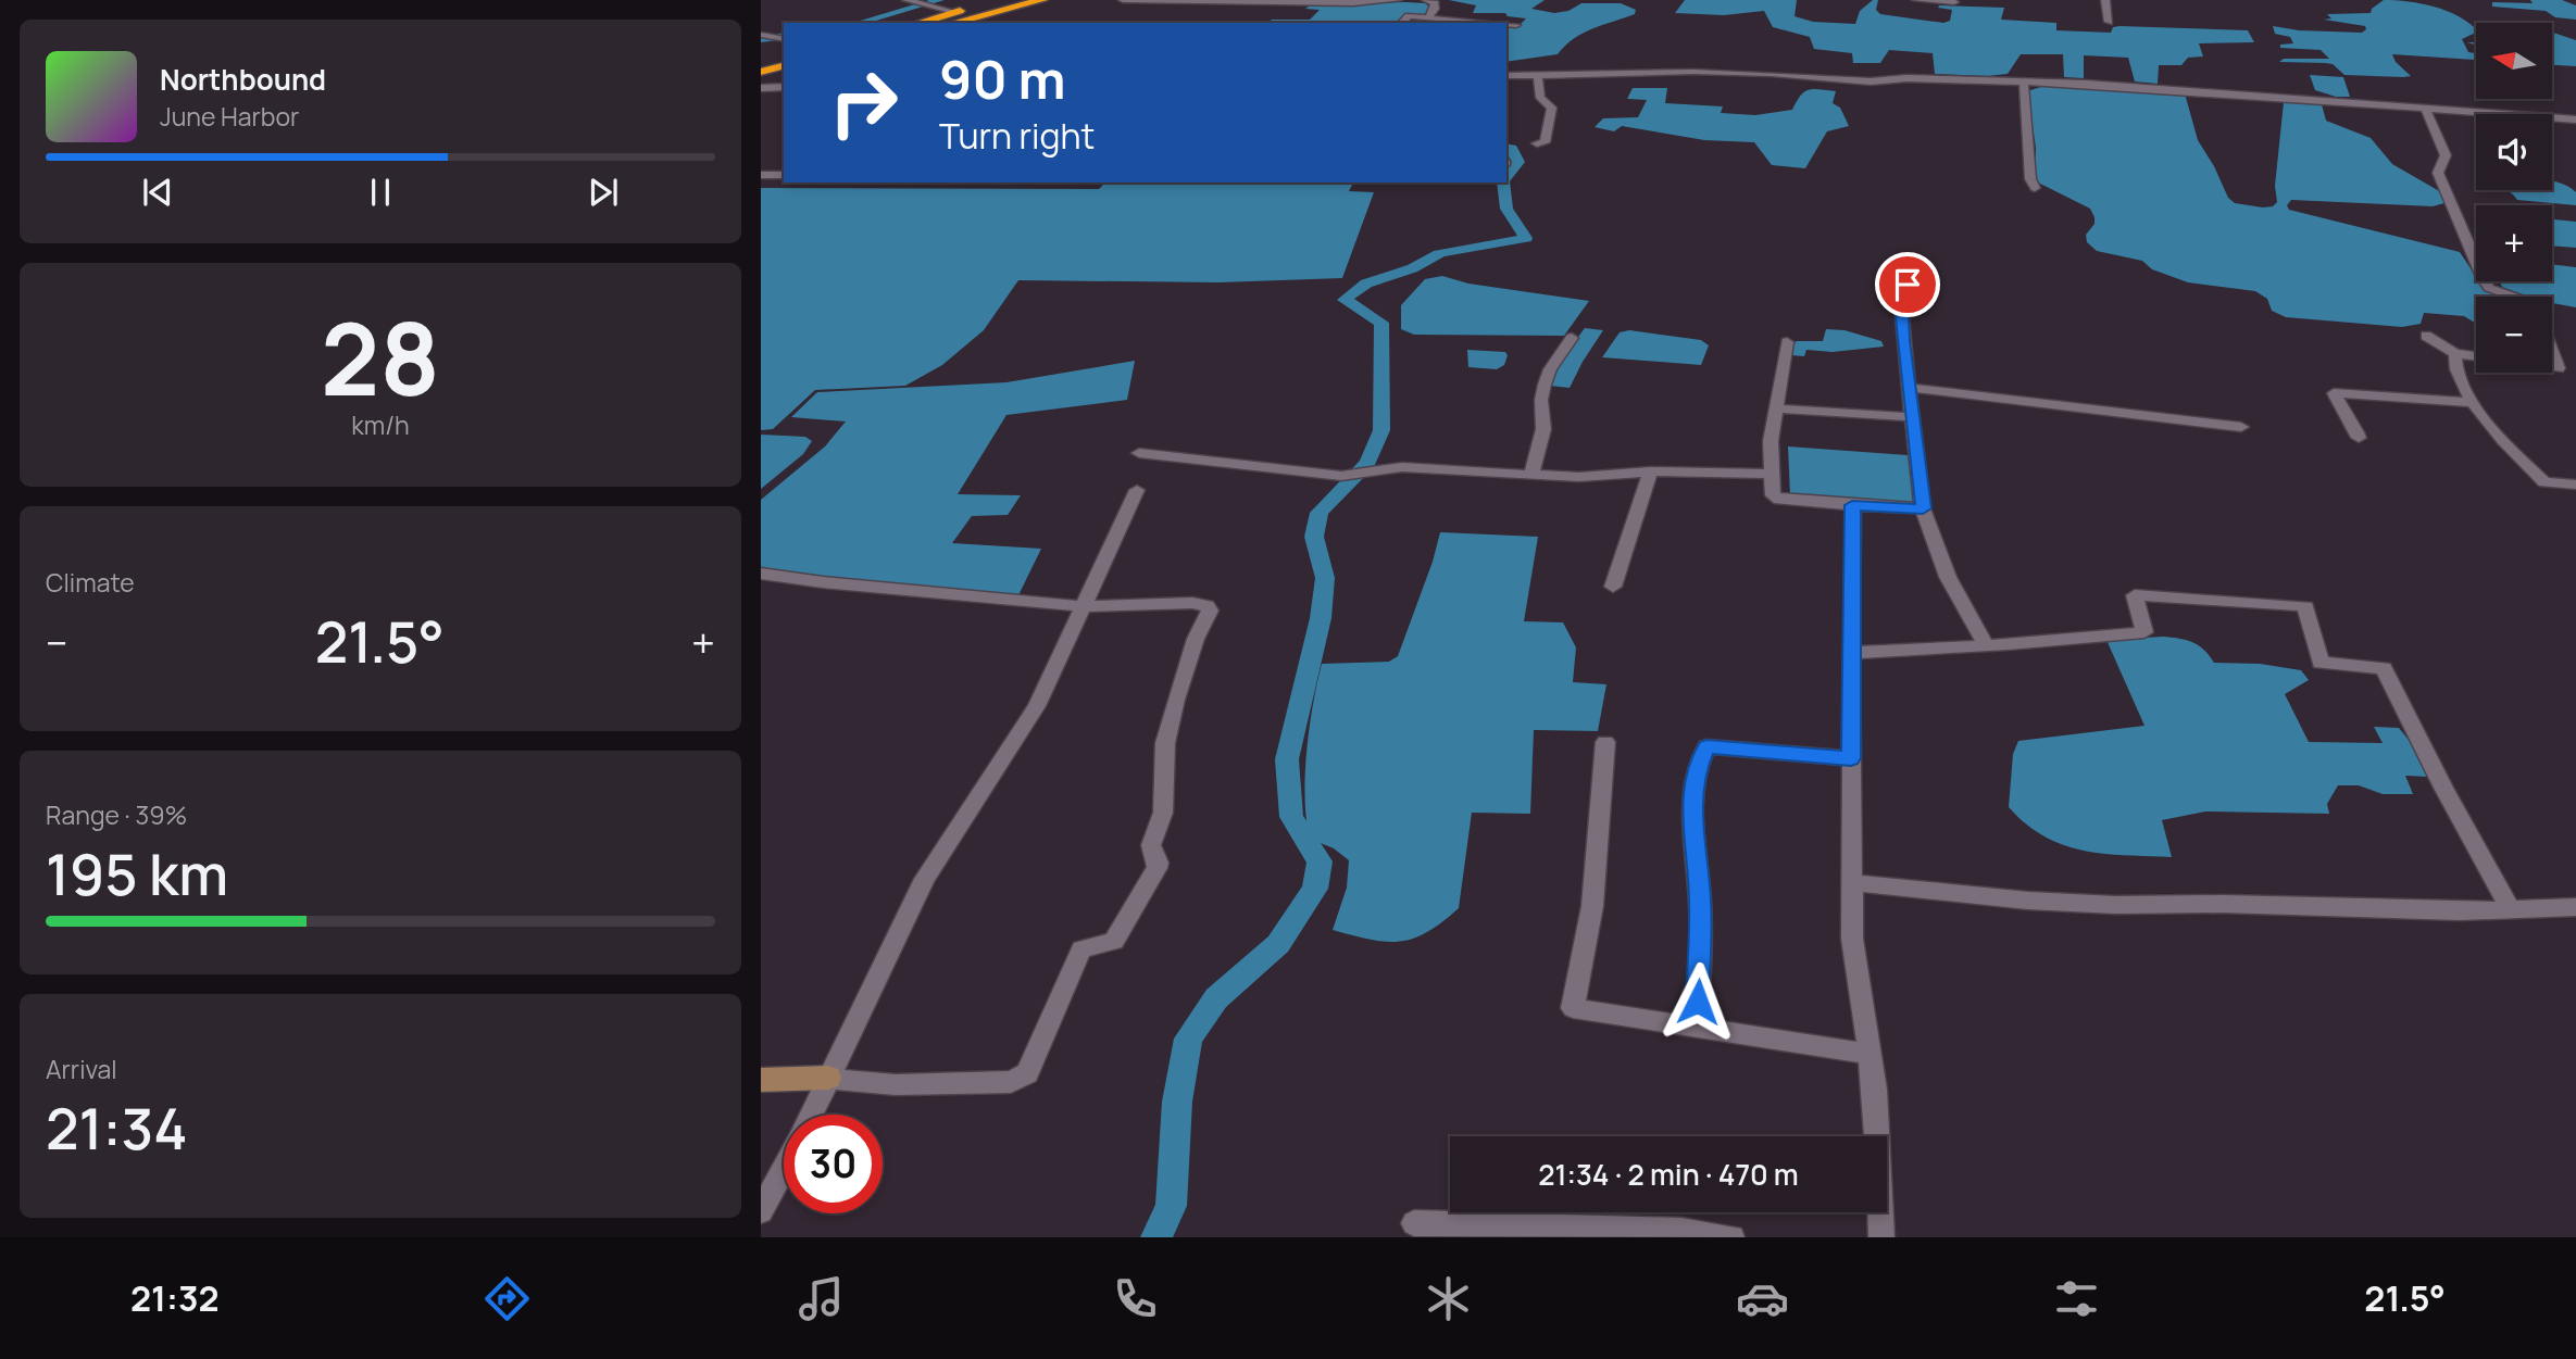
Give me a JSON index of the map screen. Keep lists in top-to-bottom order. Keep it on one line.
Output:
{"north":"left","page":{"map_buttons":["+","−"],"turn":["90 m","Turn right"],"song":["Northbound","June Harbor"],"tile":[["28","km/h"],"Climate",["Range · 39%","195 km"],["Arrival","21:34"]],"heat":["−","21.5°","+"],"limit":"30","trip":"21:34 · 2 min · 470 m","tabs":["21:32","21.5°"]}}
